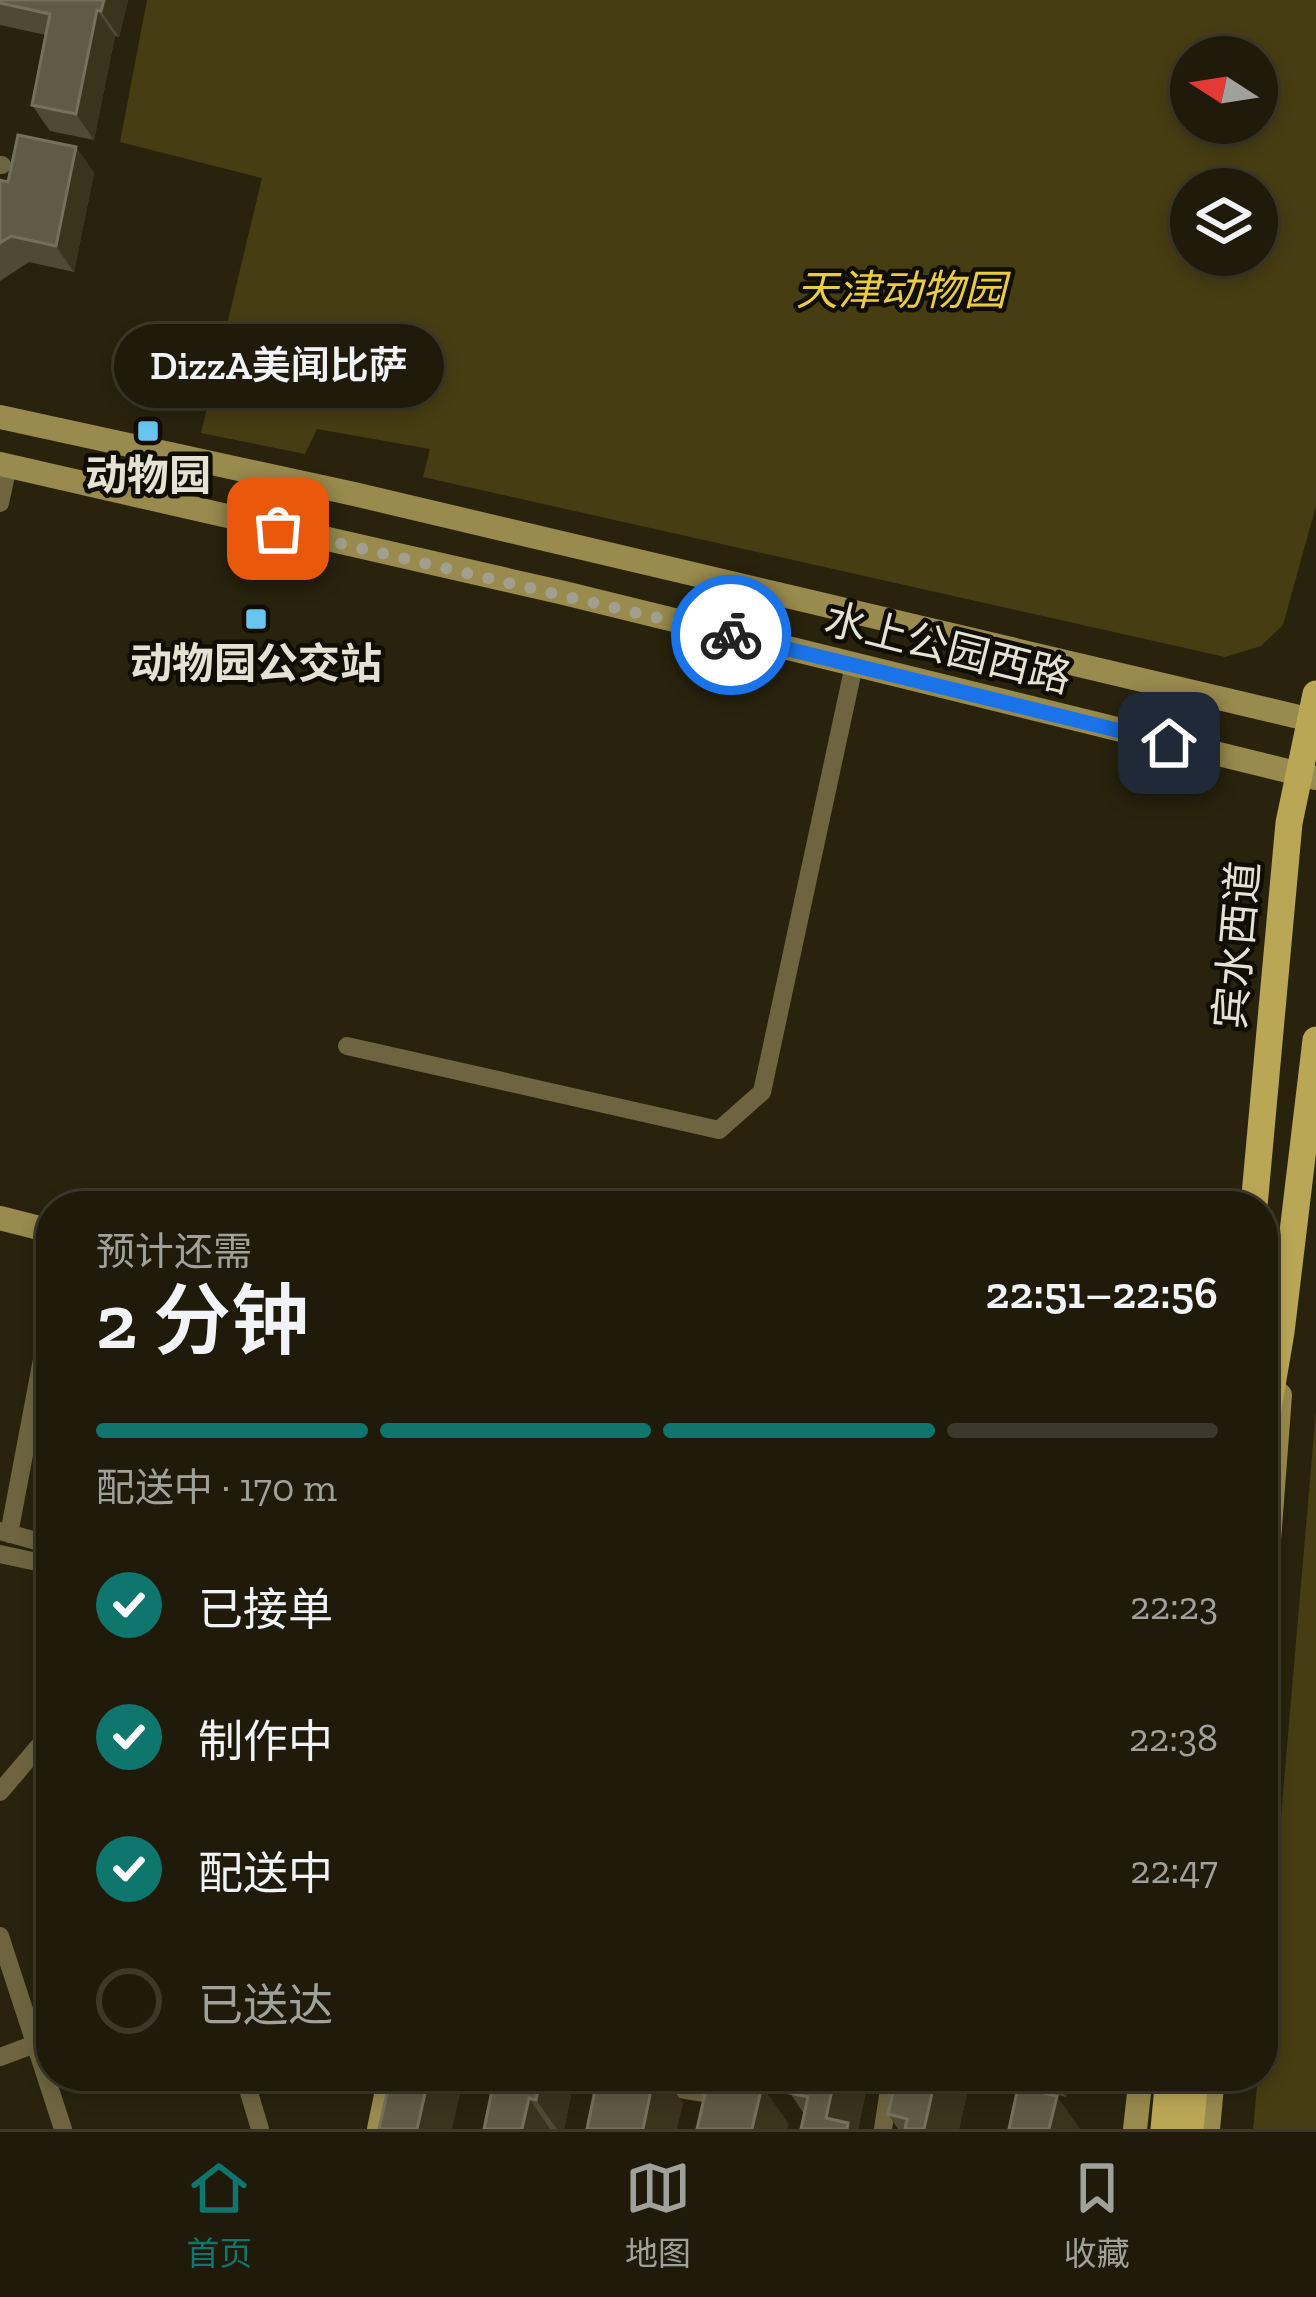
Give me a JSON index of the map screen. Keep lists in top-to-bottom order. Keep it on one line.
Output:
{"streets":{"main road":["水上公园西路","宾水西道"]},"crossings":[["水上公园西路","宾水西道"]],"parks":["天津动物园"],"places":{"transit":["动物园","动物园公交站"],"other":["DizzA美闻比萨"]},"north":"left","page":{"bubble":"DizzA美闻比萨","heading":["2 分钟","预计还需","22:51–22:56"],"bar":"配送中 · 170 m","list":[["已接单","22:23"],["制作中","22:38"],["配送中","22:47"],"已送达"],"tabs":["首页","地图","收藏"]}}
